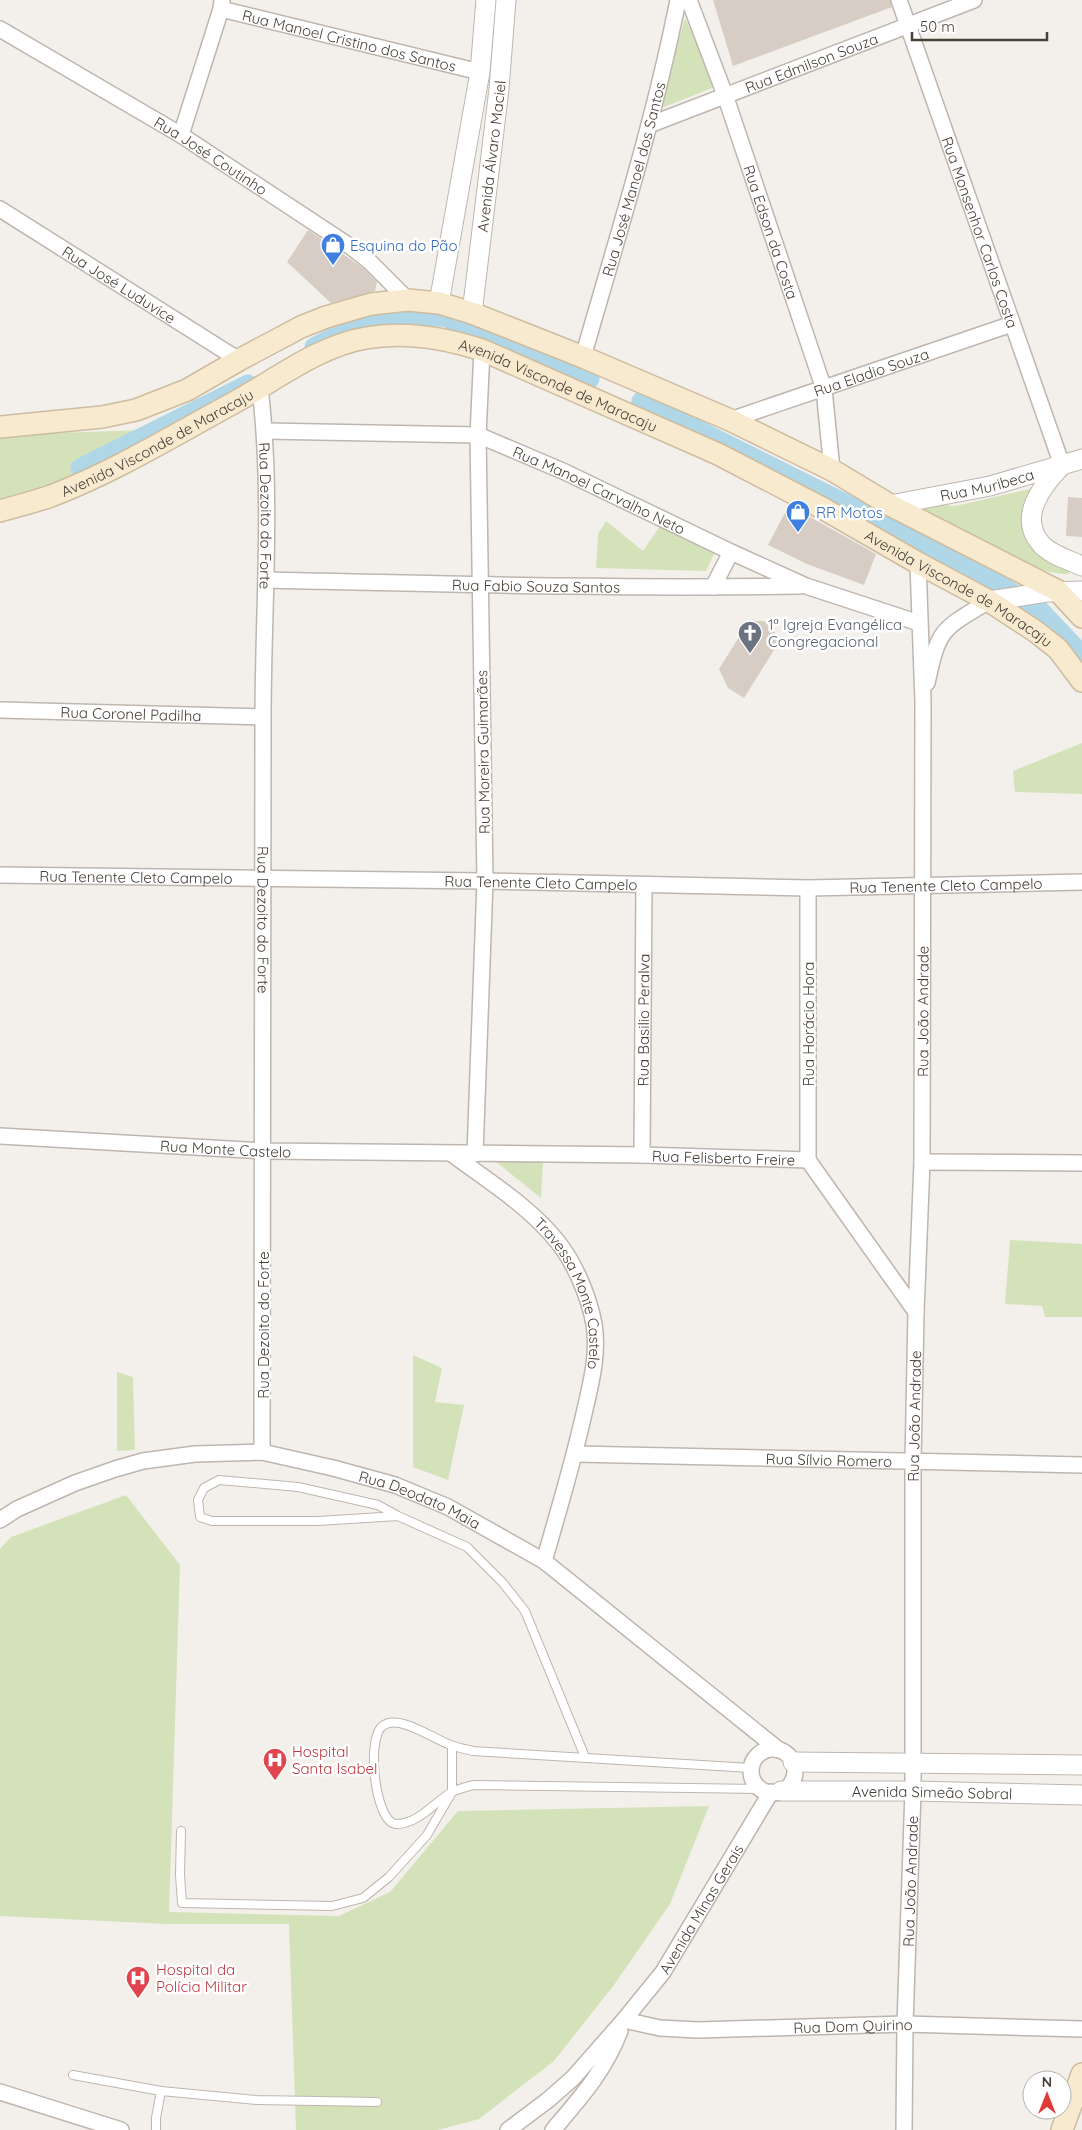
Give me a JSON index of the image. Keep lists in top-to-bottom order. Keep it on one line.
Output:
{"streets":{"main road":["Avenida Visconde de Maracaju"],"street":["Rua Manoel Cristino dos Santos","Rua Edmilson Souza","Rua José Coutinho","Avenida Álvaro Maciel","Rua José Manoel dos Santos","Rua Edson da Costa","Rua Monsenhor Carlos Costa","Rua José Luduvice","Rua Eladio Souza","Rua Muribeca","Rua Manoel Carvalho Neto","Rua Dezoito do Forte","Rua Fabio Souza Santos","Rua Coronel Padilha","Rua Moreira Guimarães","Rua Tenente Cleto Campelo","Rua João Andrade","Rua Basilio Peralva","Rua Horácio Hora","Rua Monte Castelo","Rua Felisberto Freire","Travessa Monte Castelo","Rua Sílvio Romero","Rua Deodato Maia","Avenida Simeão Sobral","Avenida Minas Gerais","Rua Dom Quirino"]},"crossings":[["Rua Manoel Cristino dos Santos","Avenida Álvaro Maciel"],["Rua Edmilson Souza","Rua José Manoel dos Santos"],["Rua Edmilson Souza","Rua Edson da Costa"],["Rua Edmilson Souza","Rua Monsenhor Carlos Costa"],["Rua Edson da Costa","Rua Eladio Souza"],["Rua Monsenhor Carlos Costa","Rua Eladio Souza"],["Rua Monsenhor Carlos Costa","Rua Muribeca"],["Avenida Visconde de Maracaju","Rua Dezoito do Forte"],["Avenida Visconde de Maracaju","Rua Moreira Guimarães"],["Avenida Visconde de Maracaju","Rua João Andrade"],["Rua Manoel Carvalho Neto","Rua Dezoito do Forte"],["Rua Manoel Carvalho Neto","Rua Fabio Souza Santos"],["Rua Manoel Carvalho Neto","Rua Moreira Guimarães"],["Rua Manoel Carvalho Neto","Rua João Andrade"],["Rua Dezoito do Forte","Rua Fabio Souza Santos"],["Rua Dezoito do Forte","Rua Coronel Padilha"],["Rua Dezoito do Forte","Rua Tenente Cleto Campelo"],["Rua Dezoito do Forte","Rua Monte Castelo"],["Rua Dezoito do Forte","Rua Deodato Maia"],["Rua Fabio Souza Santos","Rua Moreira Guimarães"],["Rua Moreira Guimarães","Rua Tenente Cleto Campelo"],["Rua Moreira Guimarães","Rua Felisberto Freire"],["Rua Tenente Cleto Campelo","Rua João Andrade"],["Rua Tenente Cleto Campelo","Rua Basilio Peralva"],["Rua Tenente Cleto Campelo","Rua Horácio Hora"],["Rua João Andrade","Rua Felisberto Freire"],["Rua João Andrade","Rua Sílvio Romero"],["Rua João Andrade","Avenida Simeão Sobral"],["Rua João Andrade","Rua Dom Quirino"],["Rua Basilio Peralva","Rua Felisberto Freire"],["Rua Horácio Hora","Rua Felisberto Freire"],["Rua Monte Castelo","Rua Felisberto Freire"],["Rua Monte Castelo","Travessa Monte Castelo"],["Rua Felisberto Freire","Travessa Monte Castelo"],["Travessa Monte Castelo","Rua Sílvio Romero"],["Travessa Monte Castelo","Rua Deodato Maia"],["Rua Deodato Maia","Avenida Simeão Sobral"],["Rua Deodato Maia","Avenida Minas Gerais"],["Avenida Simeão Sobral","Avenida Minas Gerais"],["Avenida Minas Gerais","Rua Dom Quirino"]],"places":{"shop":["Esquina do Pão","RR Motos"],"church":["1ª Igreja Evangélica Congregacional"],"hospital":["Hospital Santa Isabel","Hospital da Polícia Militar"]},"scale_bar":"50 m","north":"top"}
